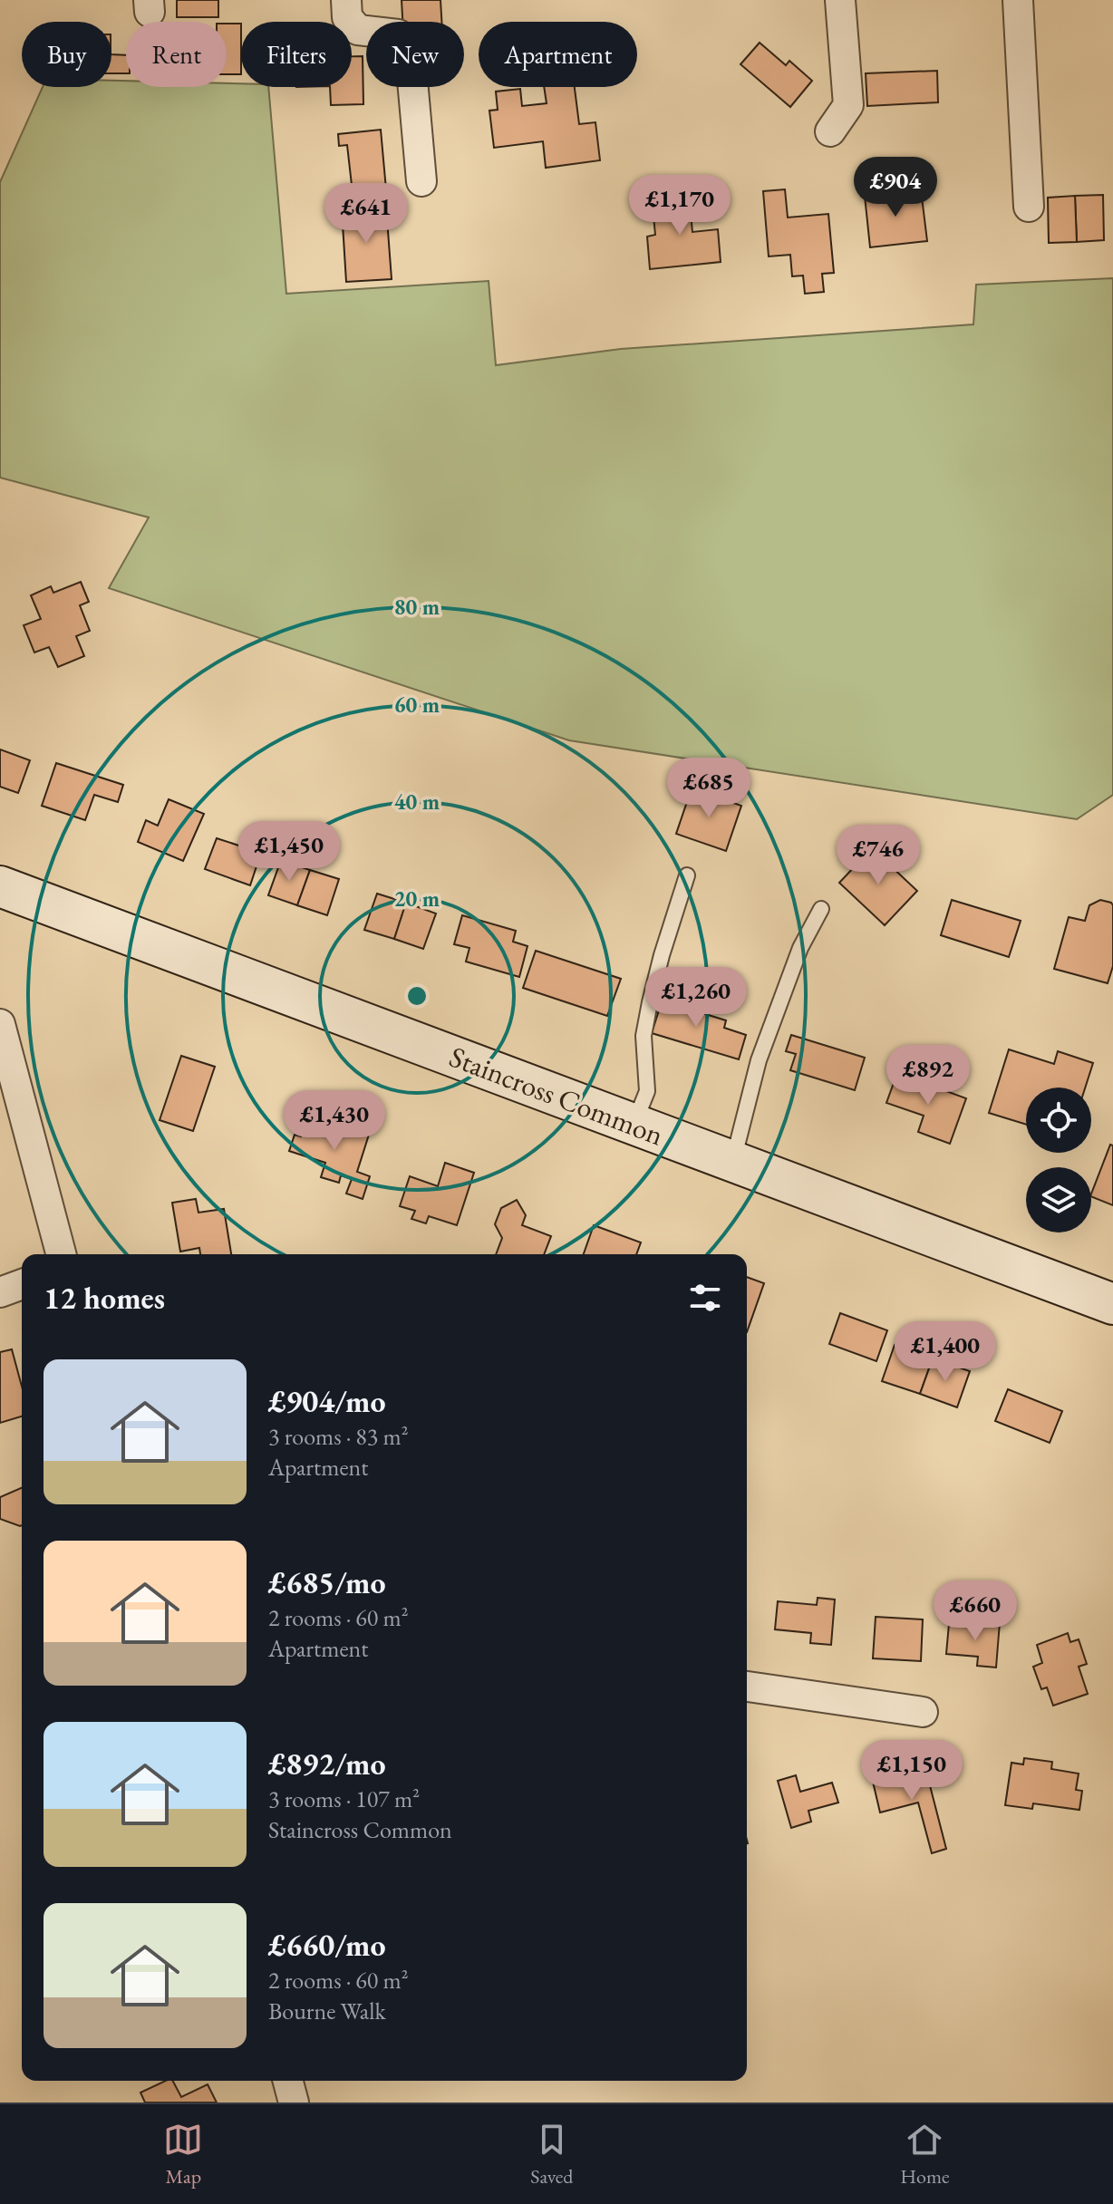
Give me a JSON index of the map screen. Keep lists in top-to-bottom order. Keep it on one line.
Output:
{"streets":{"street":["Staincross Common"]},"page":{"chip":["Buy","Rent","Filters","New","Apartment"],"price":["£904","£1,170","£641","£685","£1,450","£746","£1,260","£892","£1,430","£1,400","£660","£1,150"],"heading":"12 homes","list":[{"name":"£904/mo","note":"3 rooms · 83 m² · Apartment"},{"name":"£685/mo","note":"2 rooms · 60 m² · Apartment"},{"name":"£892/mo","note":"3 rooms · 107 m² · Staincross Common"},{"name":"£660/mo","note":"2 rooms · 60 m² · Bourne Walk"}],"tabs":["Map","Saved","Home"]},"rings":["80 m","60 m","40 m","20 m"]}
